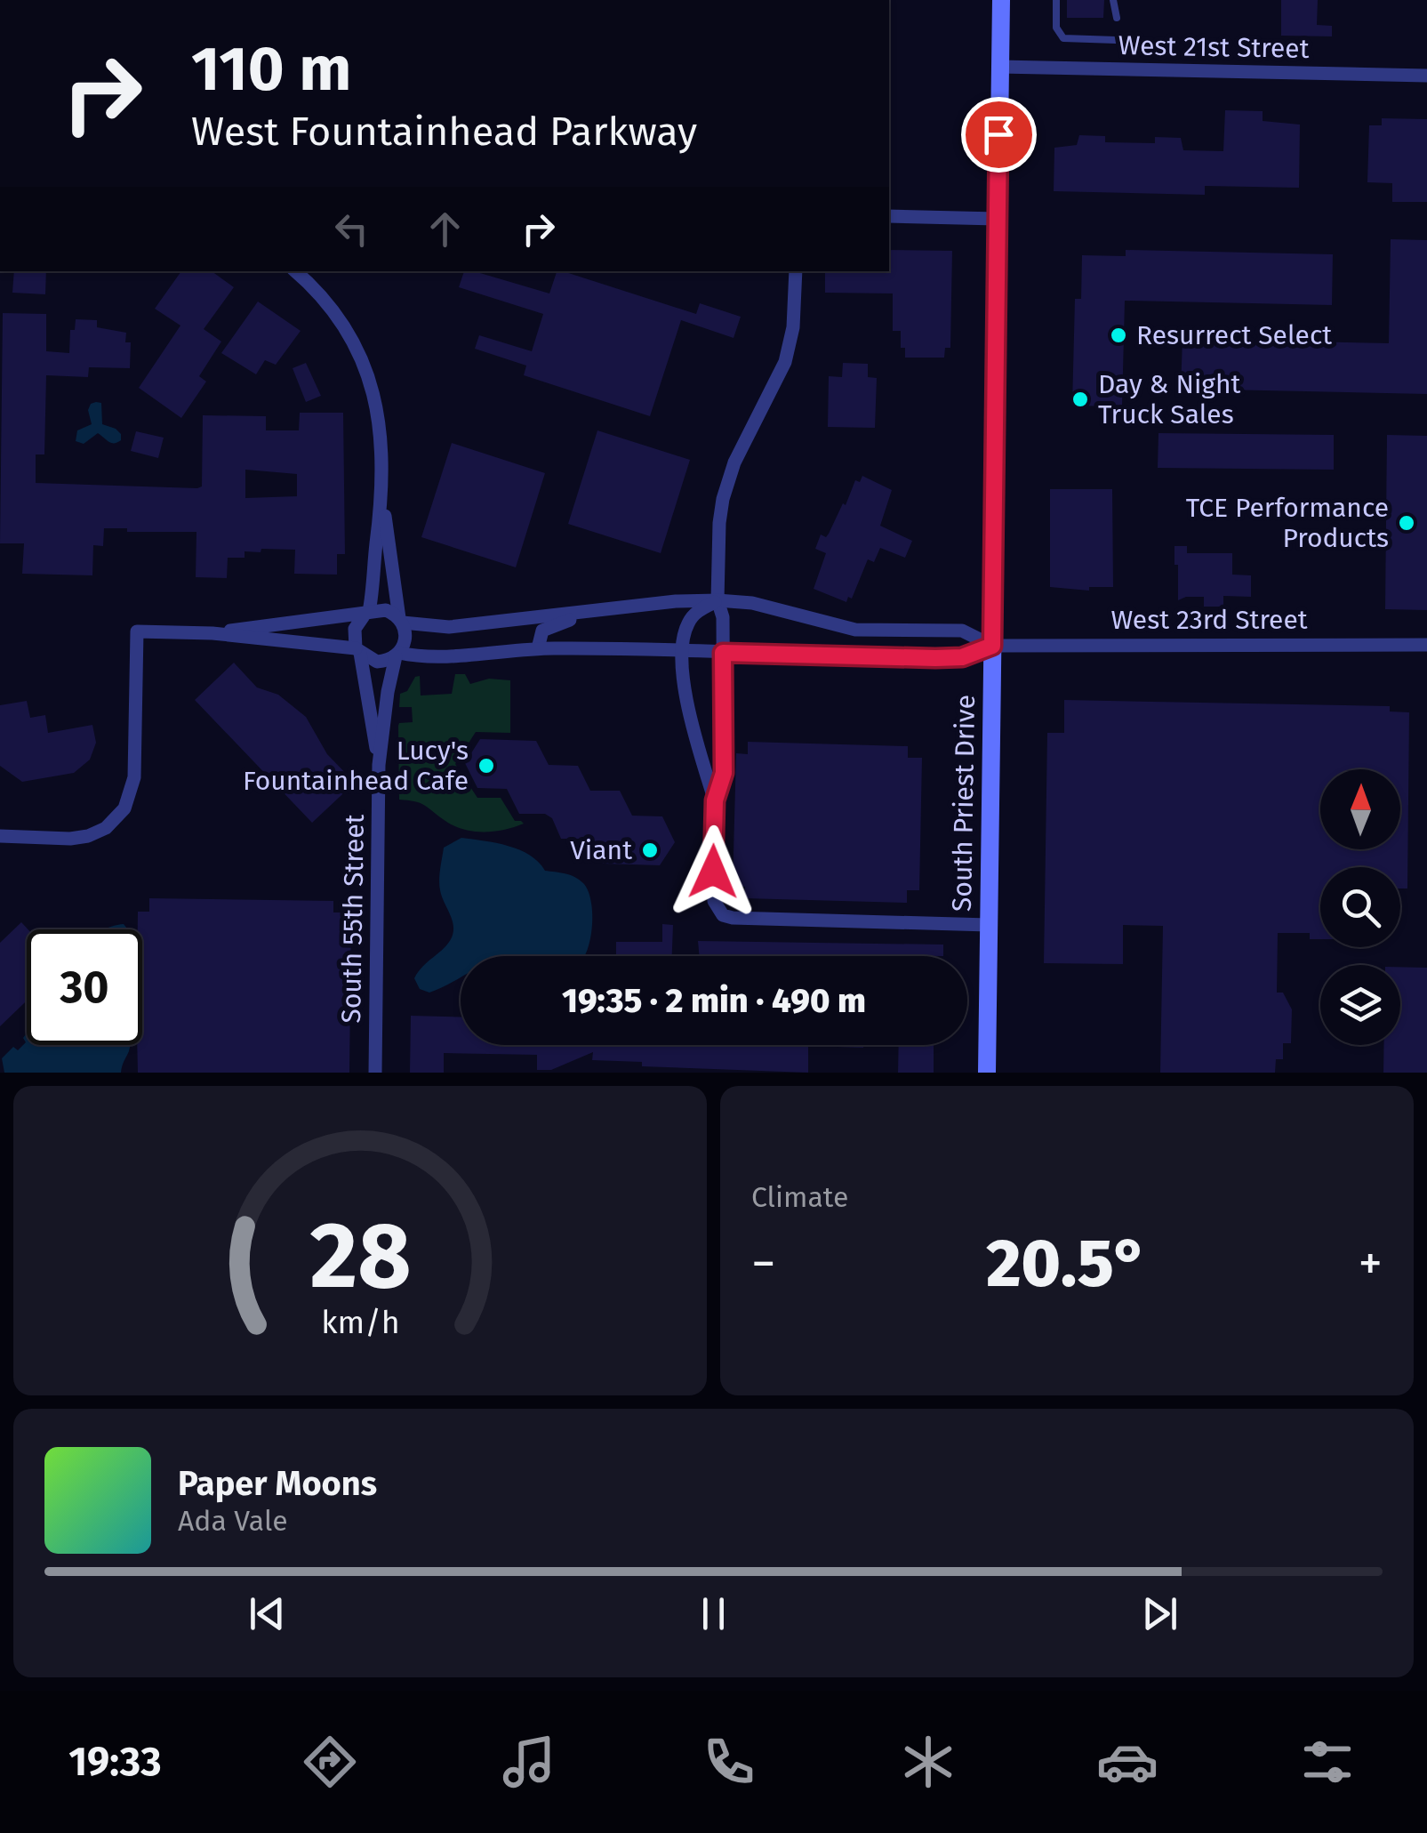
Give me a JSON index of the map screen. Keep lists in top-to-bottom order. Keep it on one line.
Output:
{"streets":{"main road":["South Priest Drive"],"street":["West 21st Street","West 23rd Street","South 55th Street"]},"crossings":[["West 21st Street","South Priest Drive"],["West 23rd Street","South Priest Drive"]],"places":["Resurrect Select","Day & Night Truck Sales","TCE Performance Products","Lucy's Fountainhead Cafe","Viant"],"north":"top","page":{"turn":["110 m","West Fountainhead Parkway"],"limit":"30","trip":"19:35 · 2 min · 490 m","tile":"Climate","heat":["−","20.5°","+"],"song":["Paper Moons","Ada Vale"],"tabs":"19:33","gauge":["28","km/h"]}}
